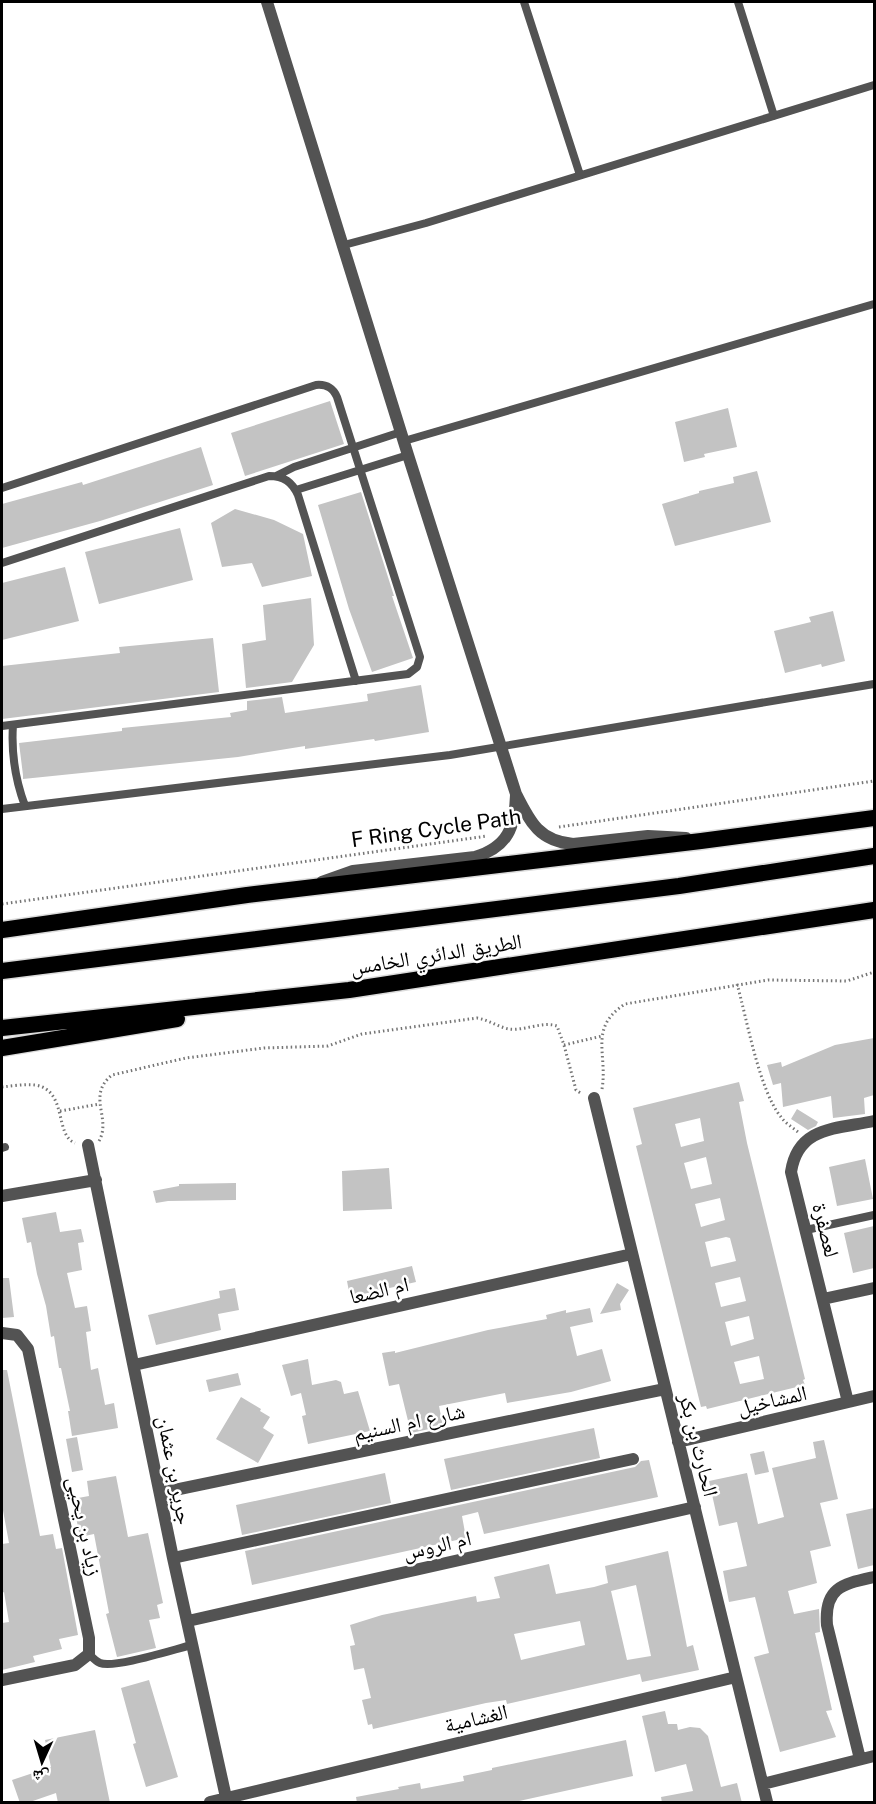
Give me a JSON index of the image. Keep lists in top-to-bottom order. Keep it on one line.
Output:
{"streets":{"highway":["الطريق الدائري الخامس"],"street":["لعصفرة","ام الضعا","المشاخيل","شارع ام السنيم","الحارث بن بكر","جرير بن عثمان","زياد بن يحيى","ام الروس","الغشامية"],"path":["F Ring Cycle Path"]},"crossings":[["لعصفرة","المشاخيل"],["ام الضعا","الحارث بن بكر"],["ام الضعا","جرير بن عثمان"],["المشاخيل","الحارث بن بكر"],["شارع ام السنيم","الحارث بن بكر"],["شارع ام السنيم","جرير بن عثمان"],["الحارث بن بكر","ام الروس"],["الحارث بن بكر","الغشامية"],["جرير بن عثمان","ام الروس"],["جرير بن عثمان","الغشامية"]],"north":"bottom"}
